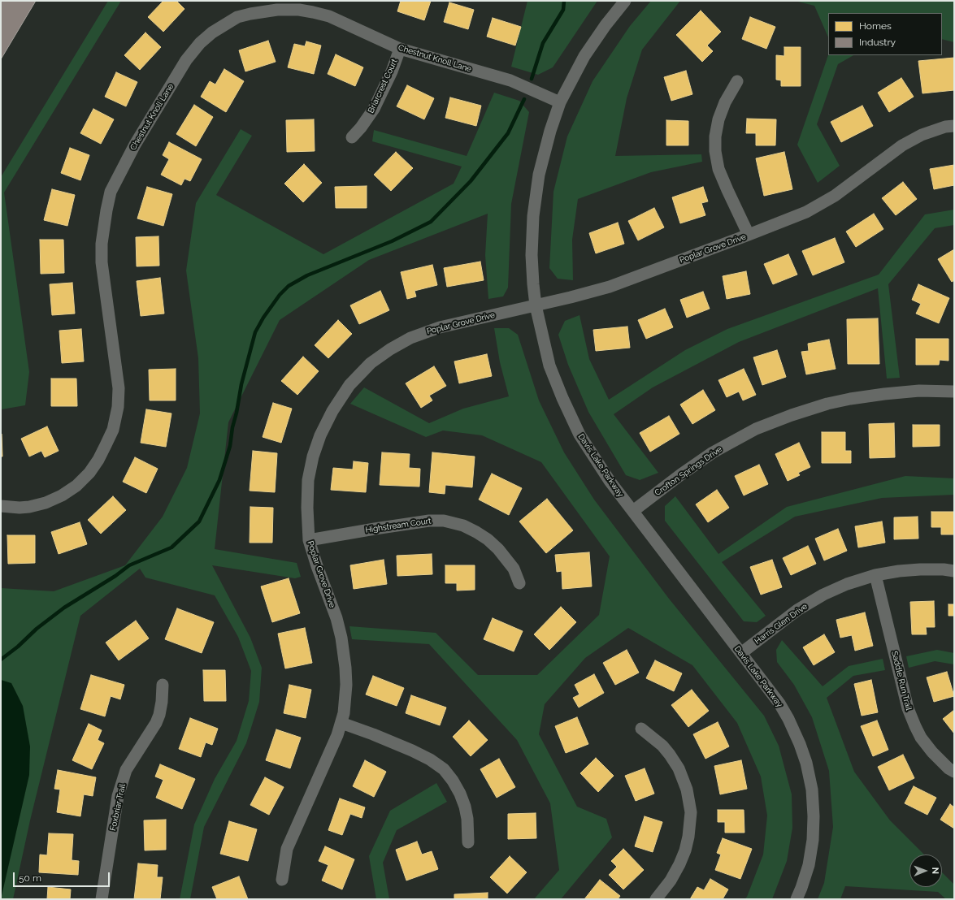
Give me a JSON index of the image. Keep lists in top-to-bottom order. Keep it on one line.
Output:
{"streets":{"street":["Chestnut Knoll Lane","Briarcrest Court","Poplar Grove Drive","Davis Lake Parkway","Crofton Springs Drive","Highstream Court","Harris Glen Drive","Saddle Run Trail","Foxbriar Trail"]},"crossings":[["Chestnut Knoll Lane","Briarcrest Court"],["Chestnut Knoll Lane","Davis Lake Parkway"],["Poplar Grove Drive","Davis Lake Parkway"],["Poplar Grove Drive","Highstream Court"],["Davis Lake Parkway","Crofton Springs Drive"],["Davis Lake Parkway","Harris Glen Drive"],["Harris Glen Drive","Saddle Run Trail"]],"legend":["Homes","Industry"],"scale_bar":"50 m","north":"right"}
